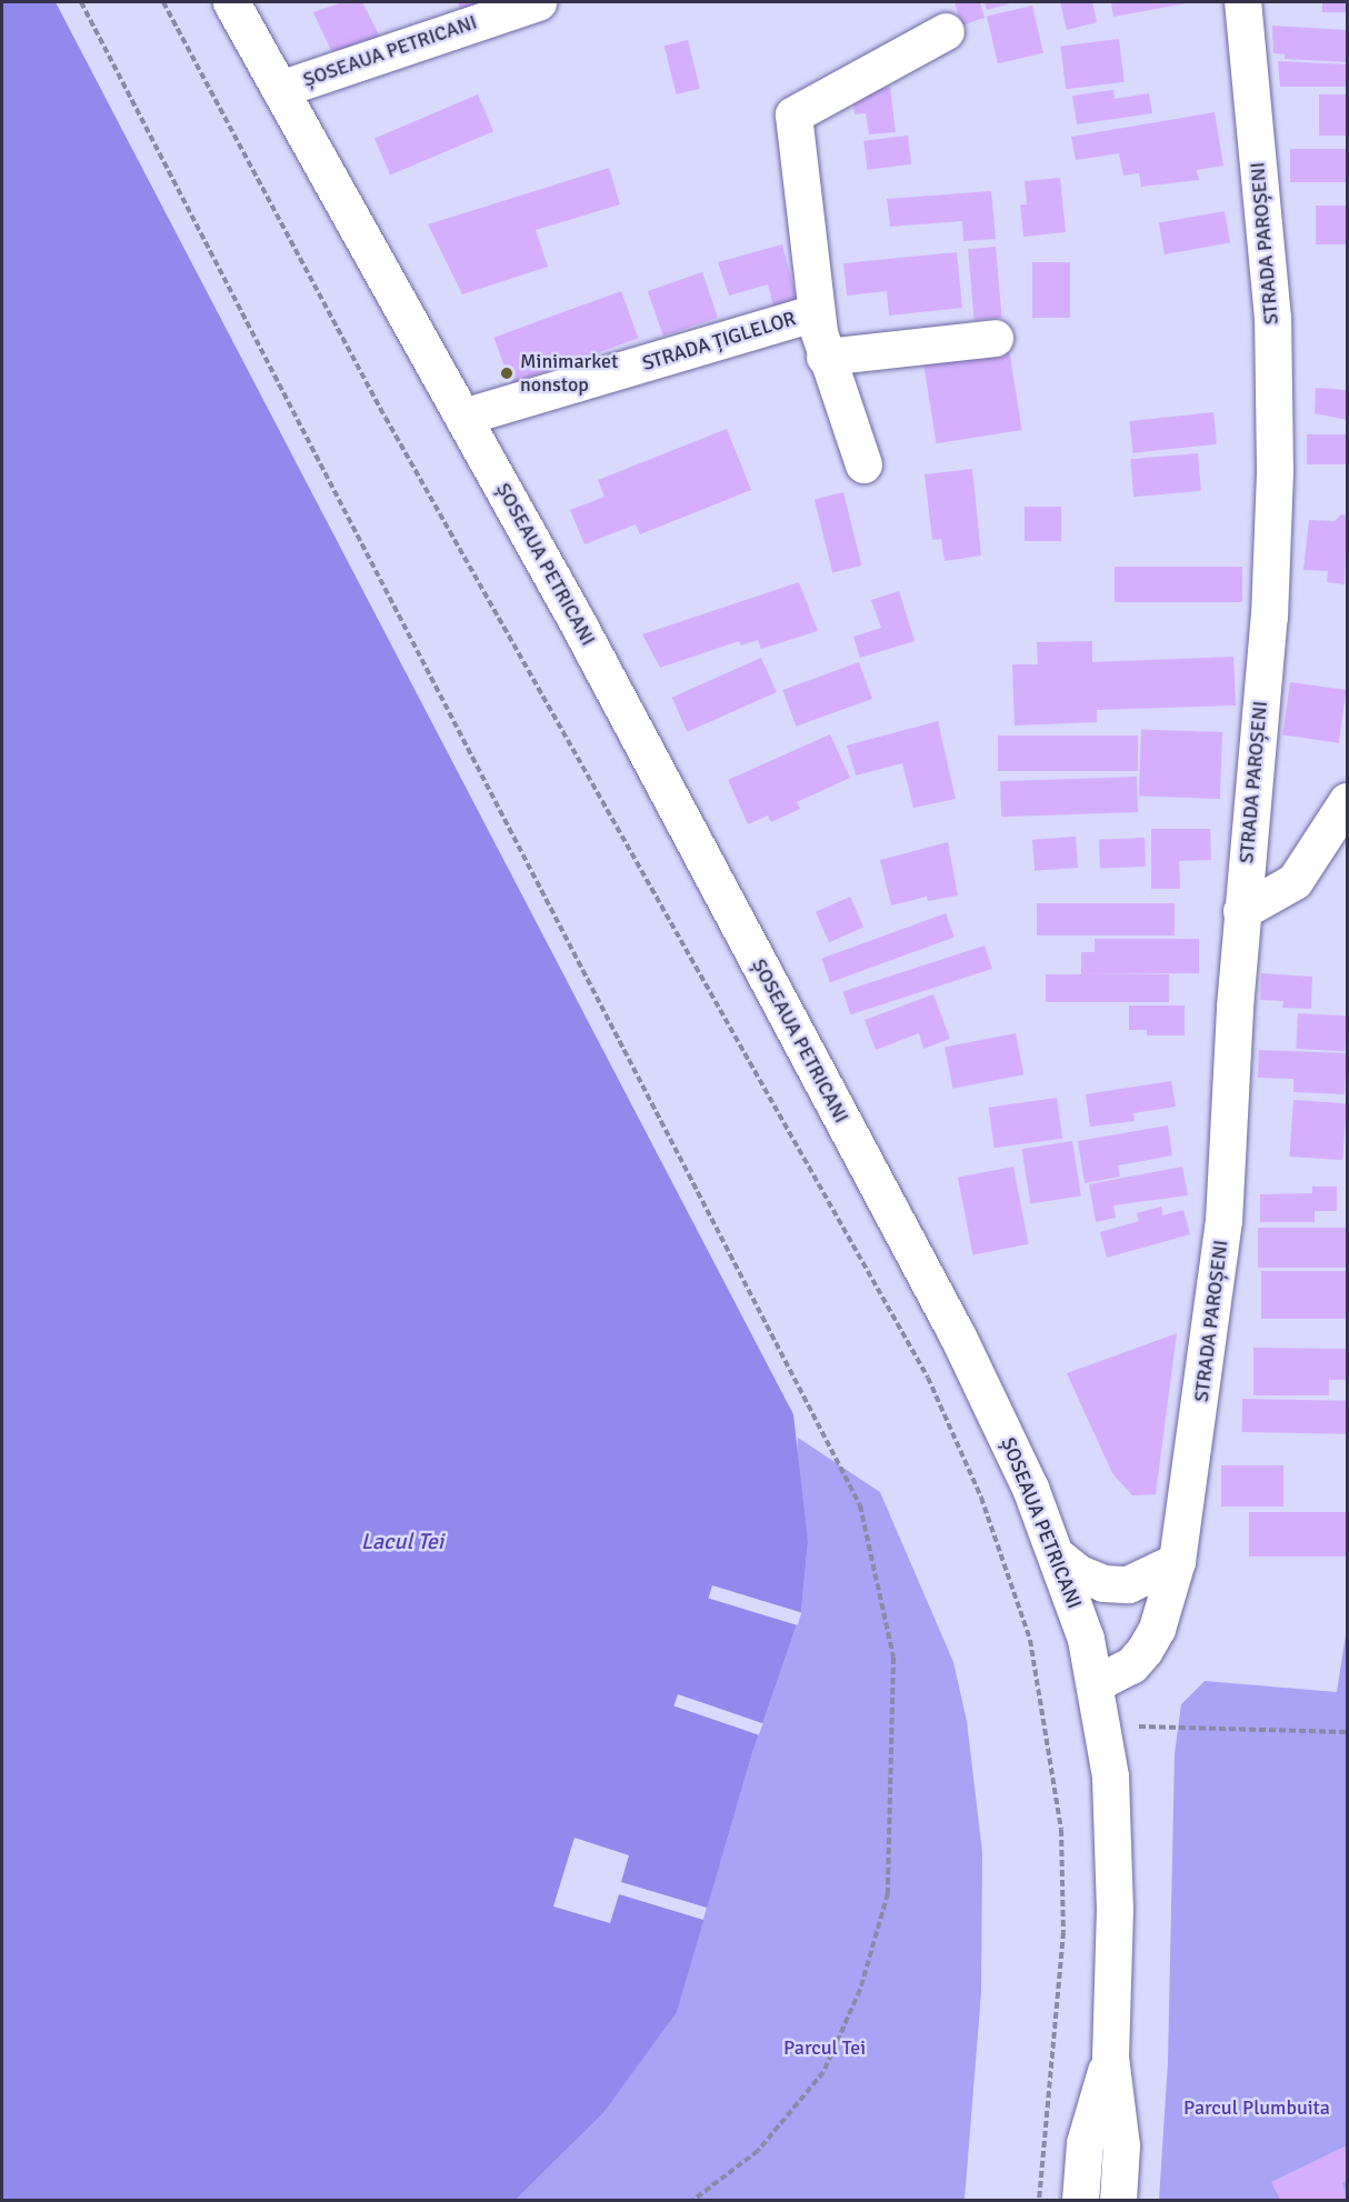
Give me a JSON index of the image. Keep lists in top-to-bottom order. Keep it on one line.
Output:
{"streets":{"street":["ȘOSEAUA PETRICANI","STRADA PAROȘENI","STRADA ȚIGLELOR"]},"crossings":[["ȘOSEAUA PETRICANI","STRADA PAROȘENI"],["ȘOSEAUA PETRICANI","STRADA ȚIGLELOR"]],"water":["Lacul Tei"],"parks":["Parcul Tei","Parcul Plumbuita"],"places":["Minimarket nonstop"]}
